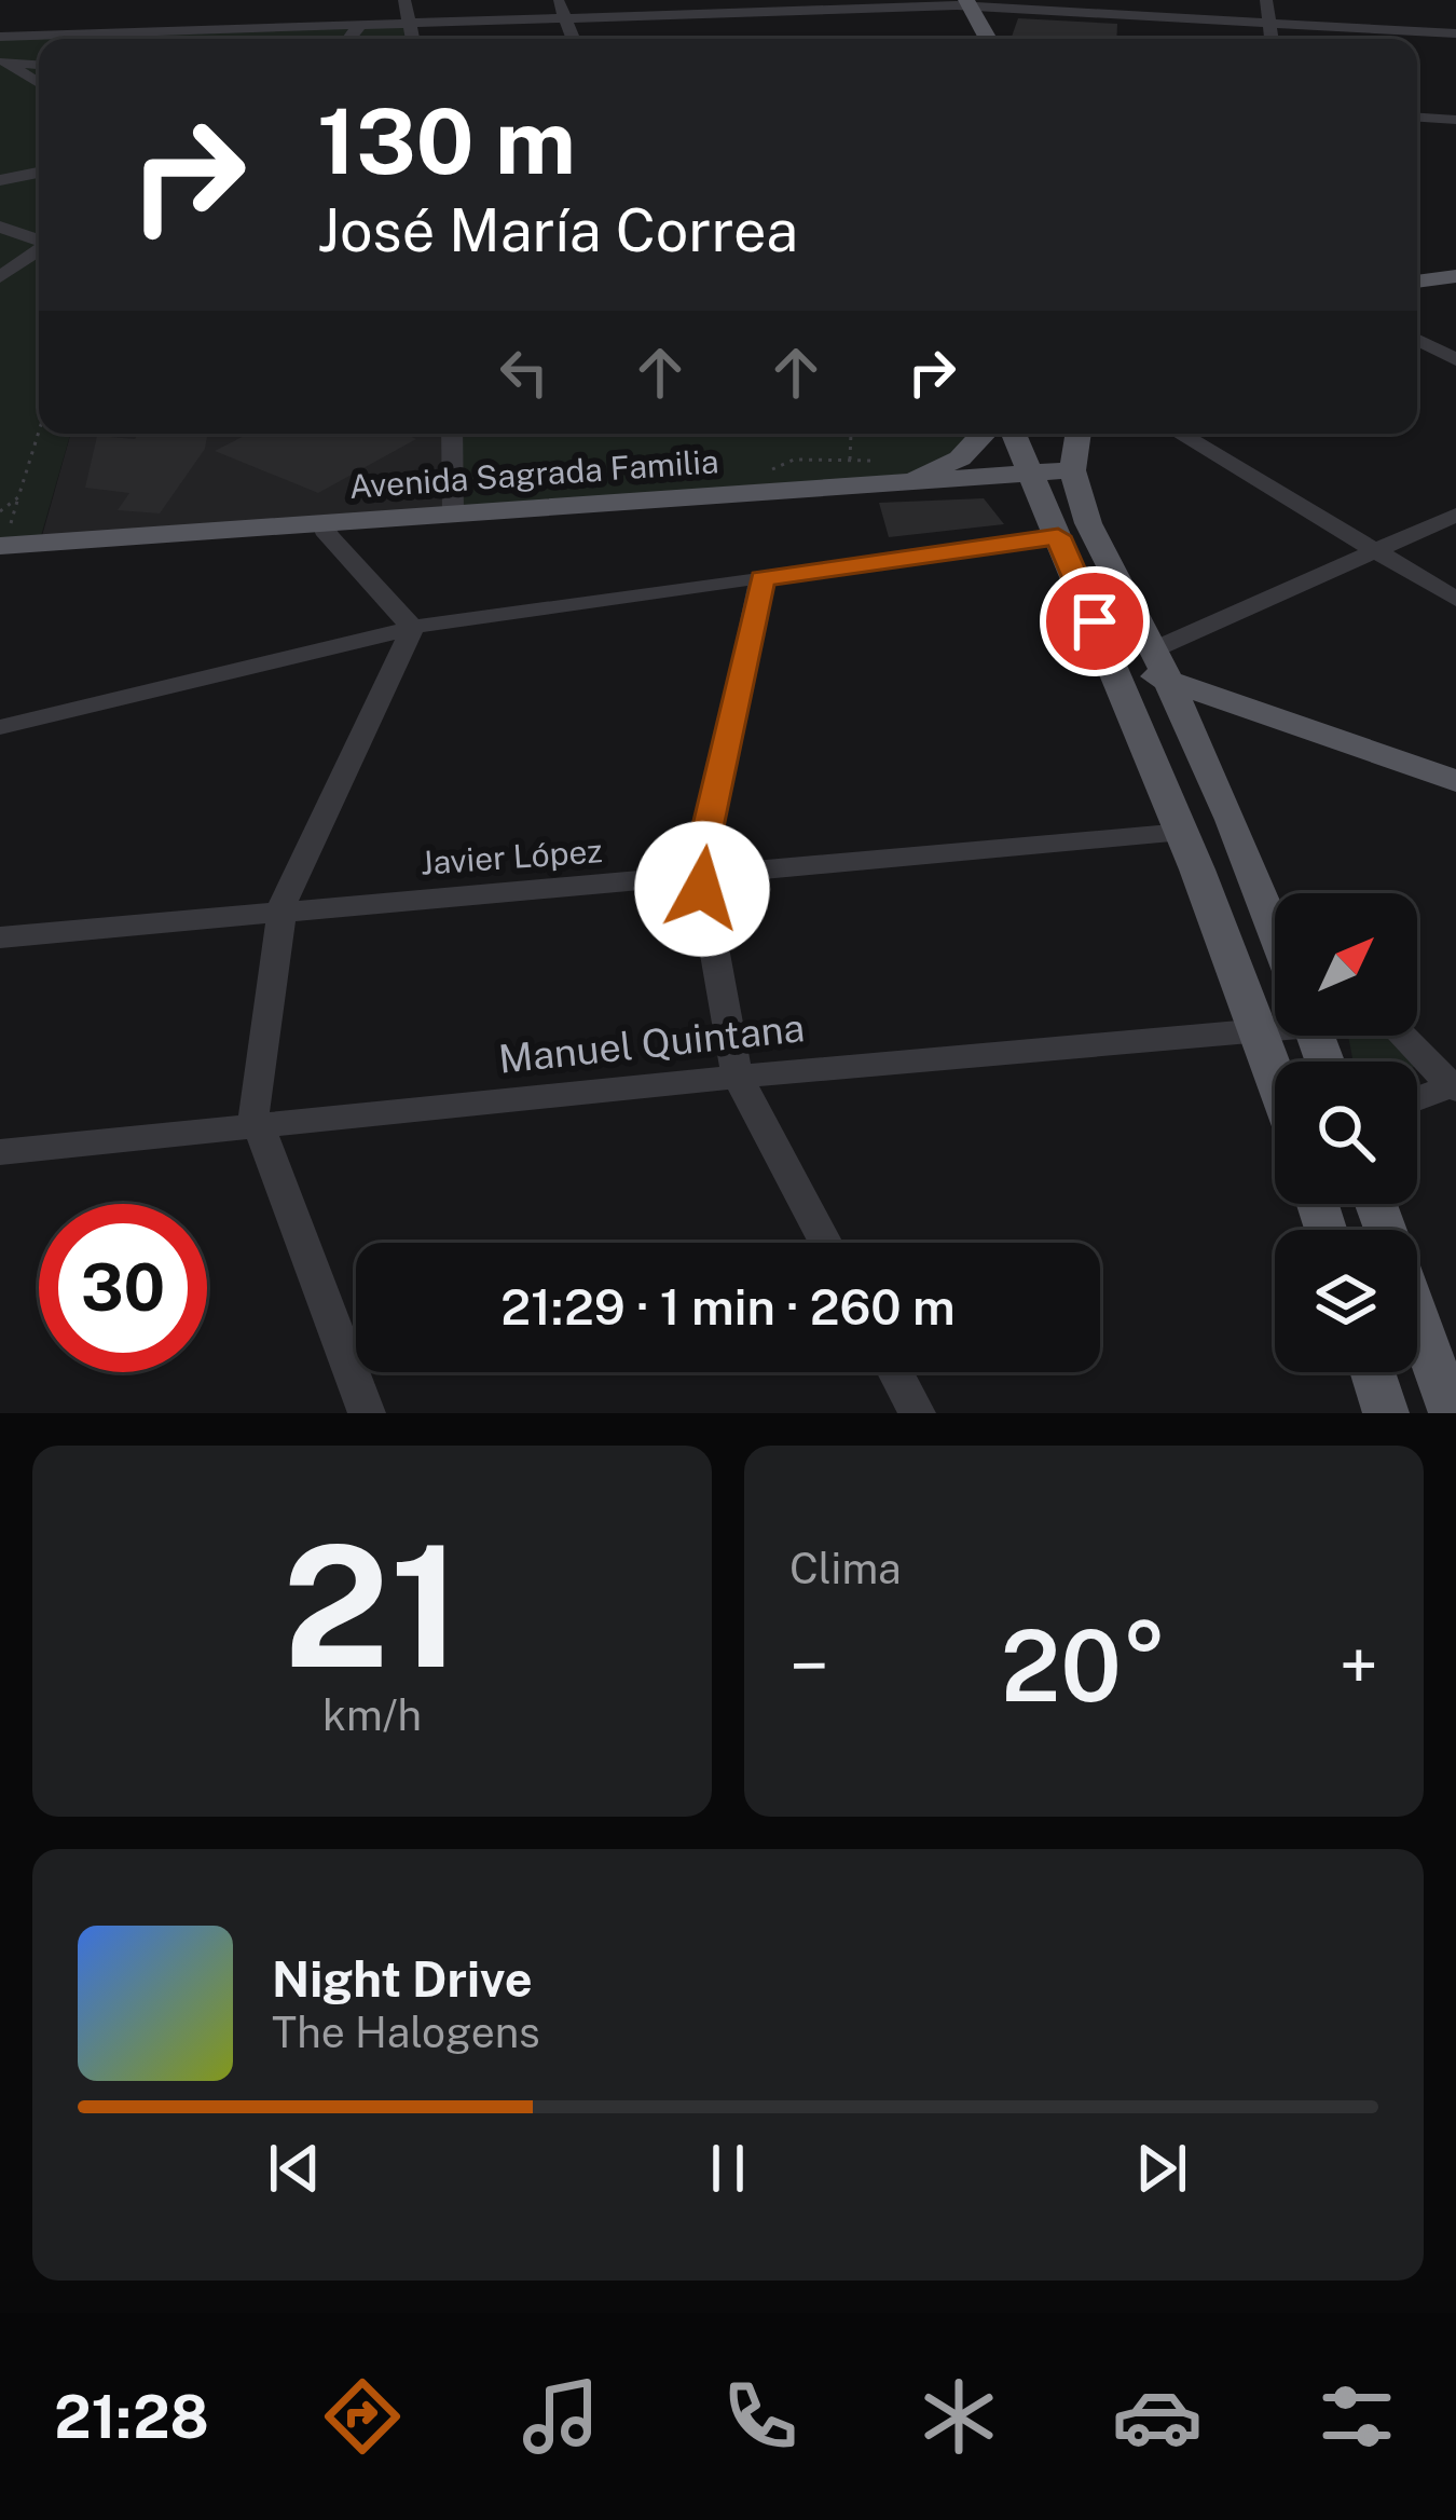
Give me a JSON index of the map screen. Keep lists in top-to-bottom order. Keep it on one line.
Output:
{"streets":{"main road":["Avenida Sagrada Familia"],"street":["Javier López","Manuel Quintana"]},"north":"top right","page":{"turn":["130 m","José María Correa"],"limit":"30","trip":"21:29 · 1 min · 260 m","tile":[["21","km/h"],"Clima"],"heat":["−","20°","+"],"song":["Night Drive","The Halogens"],"tabs":"21:28"}}
